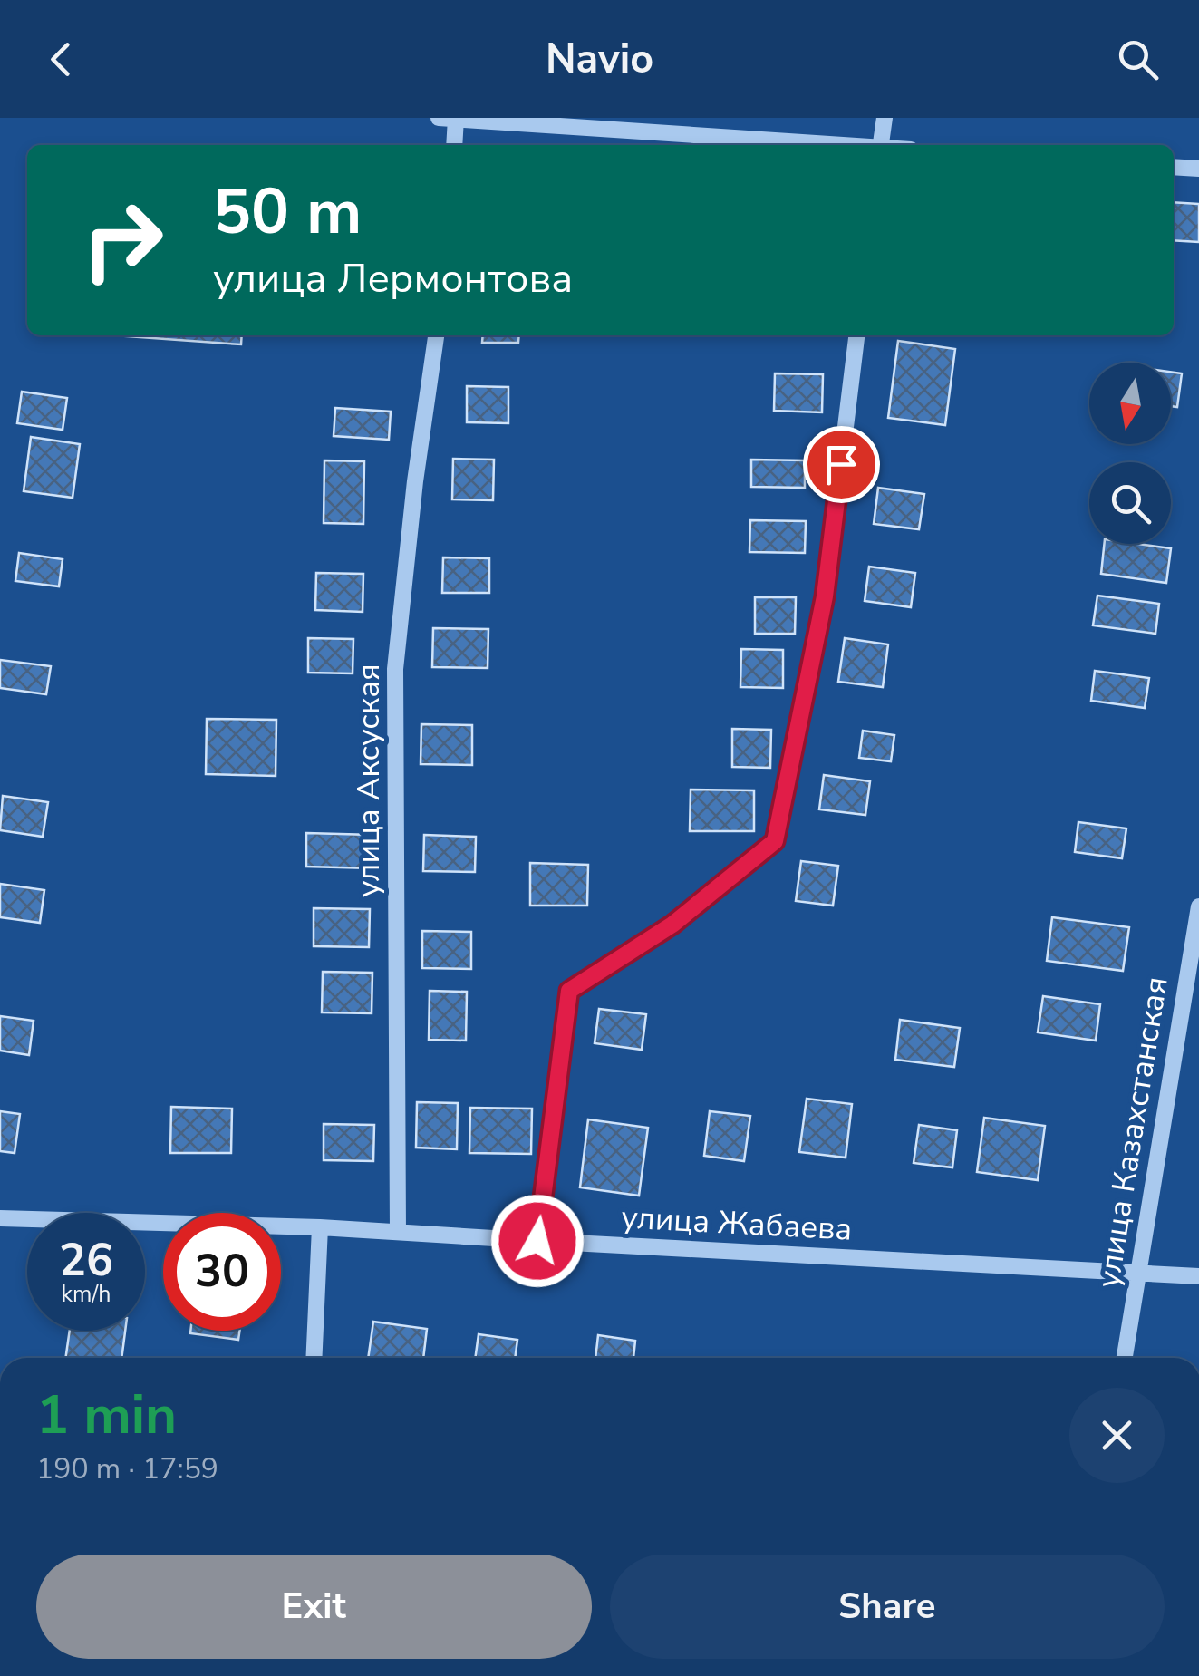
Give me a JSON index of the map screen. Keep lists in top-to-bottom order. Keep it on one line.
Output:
{"streets":{"street":["улица Аксуская","улица Казахстанская","улица Жабаева"]},"crossings":[["улица Аксуская","улица Жабаева"],["улица Казахстанская","улица Жабаева"]],"north":"bottom","page":{"header":"Navio","turn":["50 m","улица Лермонтова"],"speed":"26 km/h","limit":"30","heading":["1 min","190 m · 17:59"],"buttons":["Exit","Share"]}}
